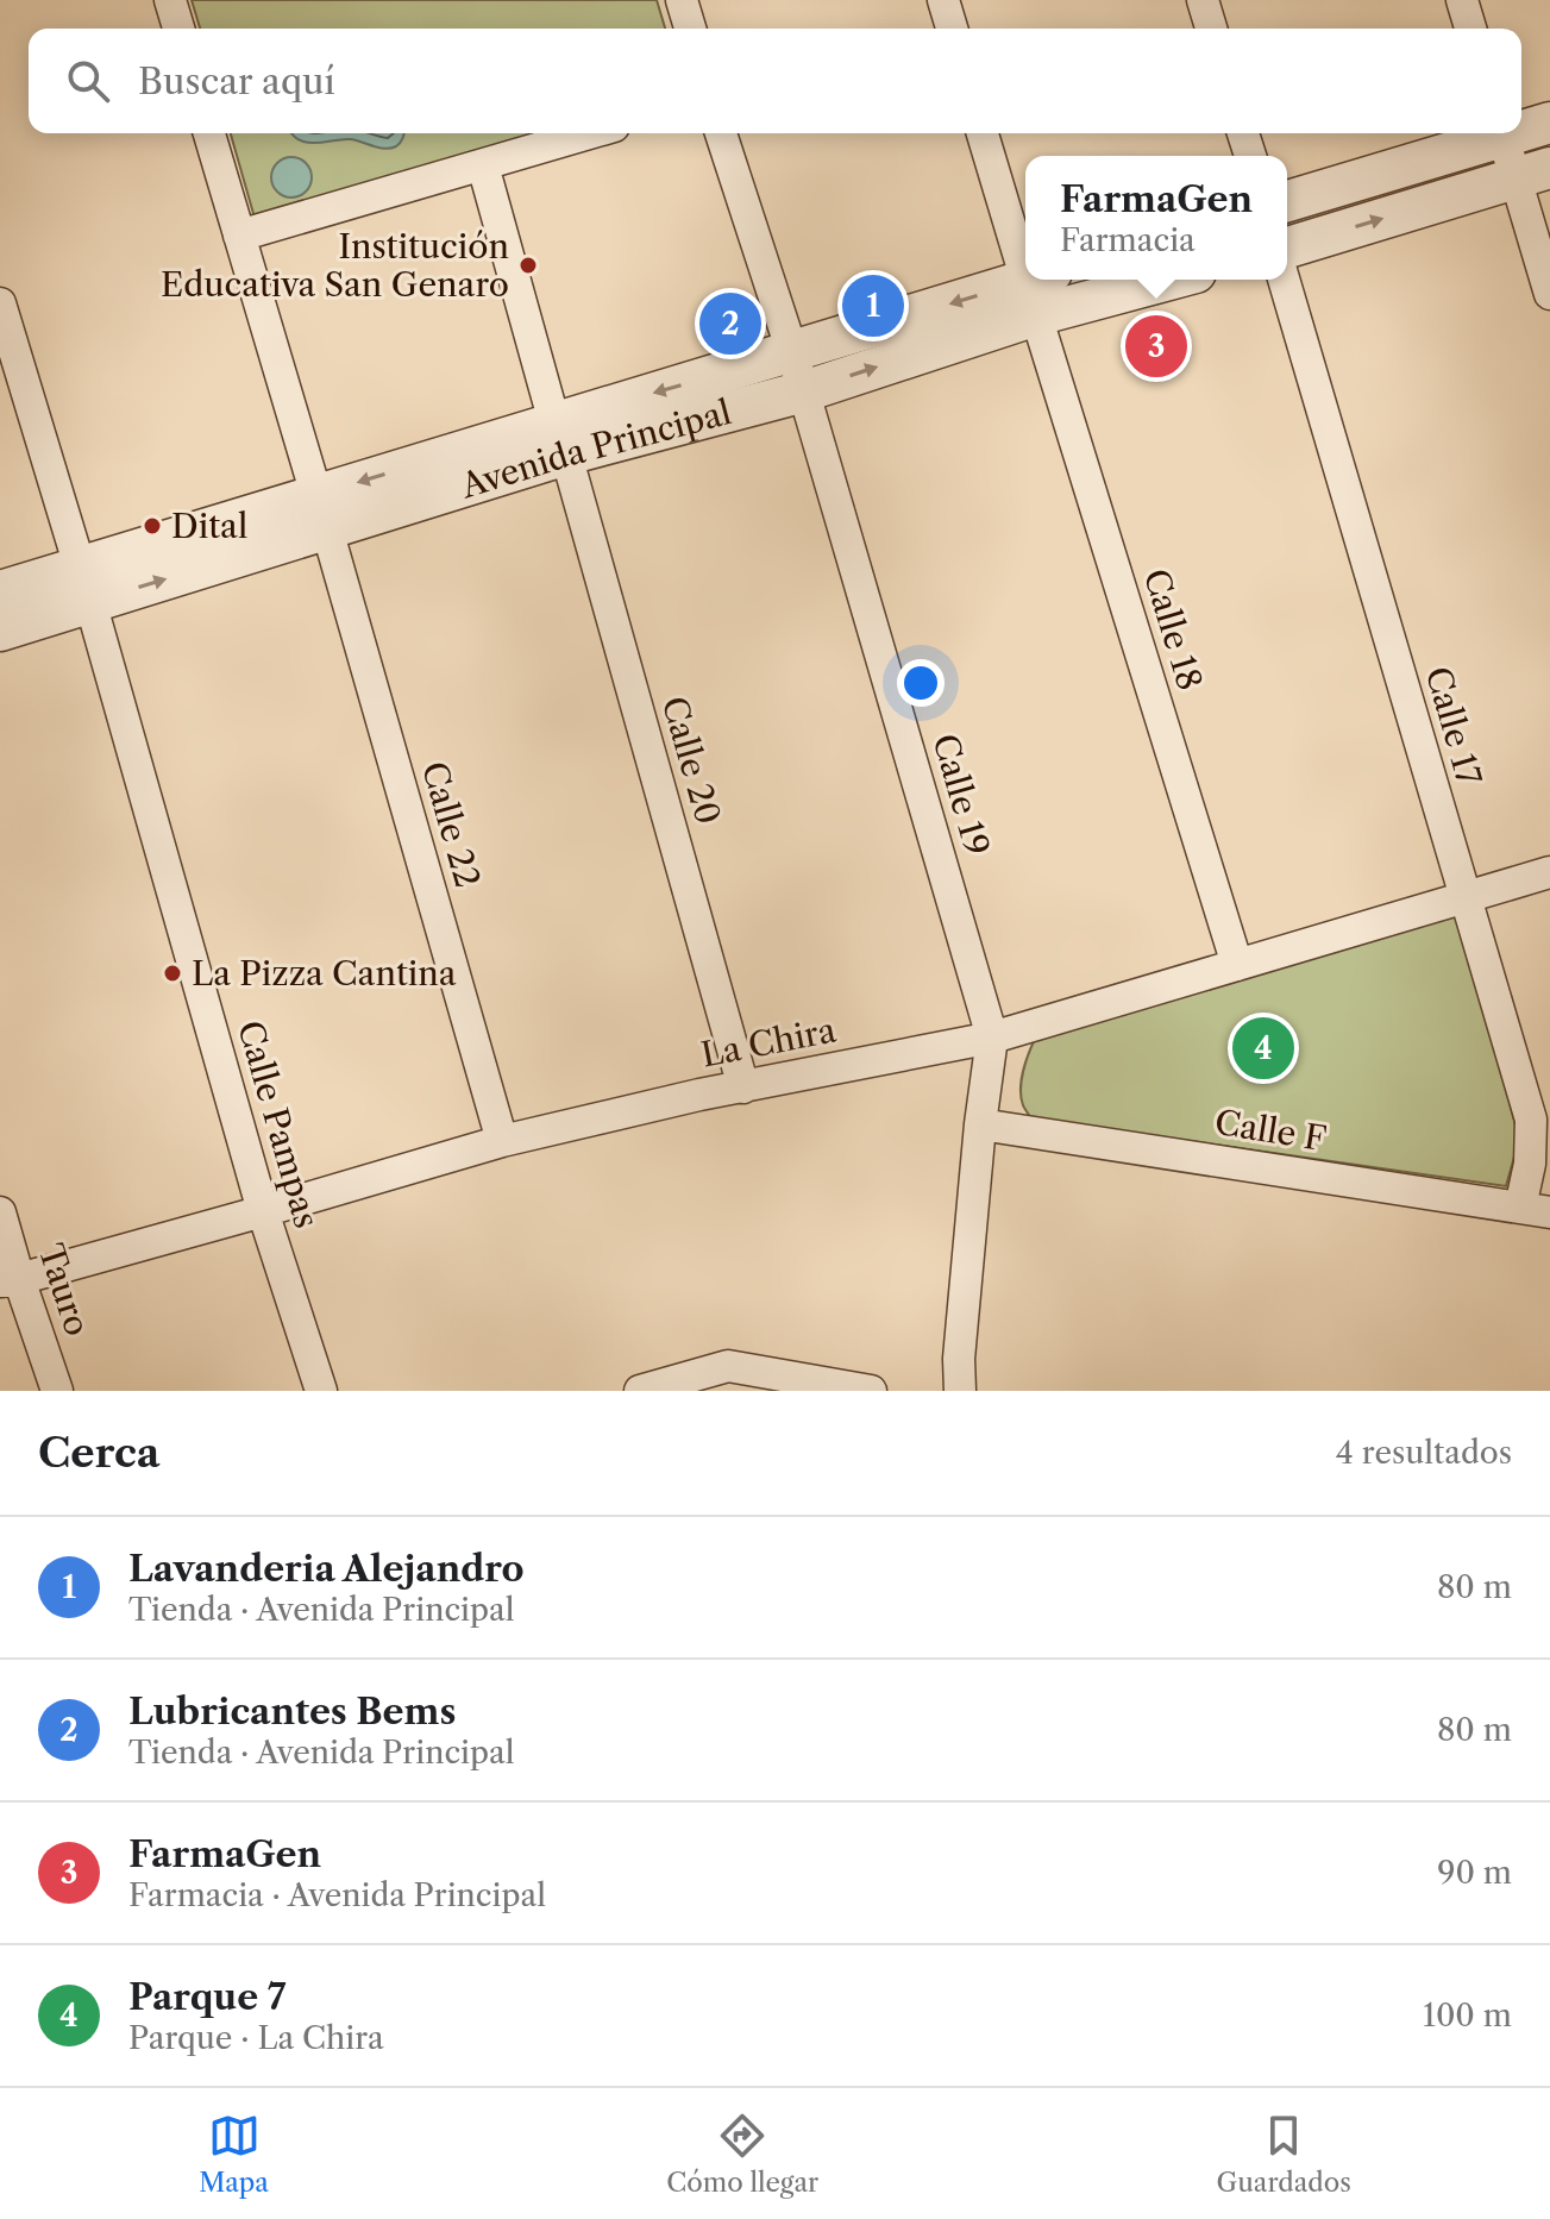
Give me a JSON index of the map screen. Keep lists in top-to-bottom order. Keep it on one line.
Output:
{"streets":{"street":["Avenida Principal","Calle 18","Calle 17","Calle 20","Calle 19","Calle 22","La Chira","Calle Pampas","Calle F","Tauro"]},"crossings":[["Avenida Principal","Calle 18"],["Avenida Principal","Calle 20"],["Avenida Principal","Calle 19"],["Avenida Principal","Calle 22"],["Avenida Principal","Calle Pampas"],["Calle 18","La Chira"],["Calle 17","La Chira"],["Calle 17","Calle F"],["Calle 20","La Chira"],["Calle 19","La Chira"],["Calle 19","Calle F"],["Calle 22","La Chira"],["La Chira","Calle Pampas"],["La Chira","Tauro"]],"places":["Institución Educativa San Genaro","Dital","La Pizza Cantina"],"page":{"search":"Buscar aquí","popup":["FarmaGen","Farmacia"],"pins":["1","2","3","4"],"heading":["Cerca","4 resultados"],"list":[{"mark":"1","name":"Lavanderia Alejandro","note":"Tienda · Avenida Principal","value":"80 m"},{"mark":"2","name":"Lubricantes Bems","note":"Tienda · Avenida Principal","value":"80 m"},{"mark":"3","name":"FarmaGen","note":"Farmacia · Avenida Principal","value":"90 m"},{"mark":"4","name":"Parque 7","note":"Parque · La Chira","value":"100 m"}],"nav":["Mapa","Cómo llegar","Guardados"]}}
